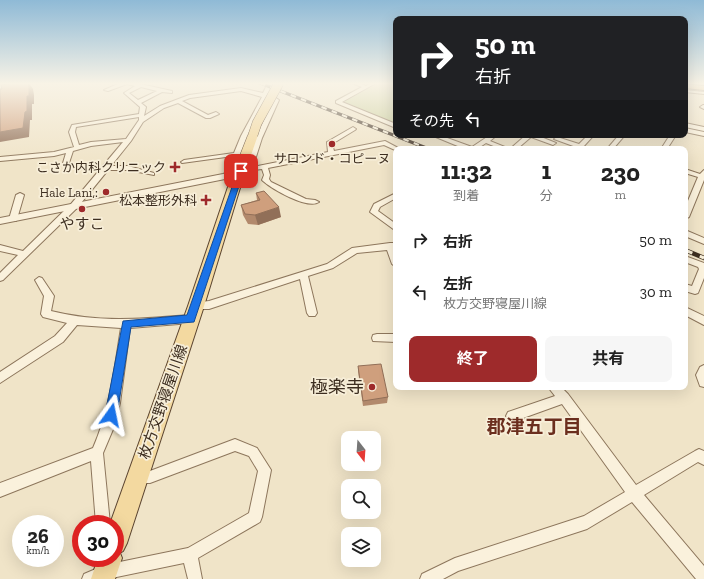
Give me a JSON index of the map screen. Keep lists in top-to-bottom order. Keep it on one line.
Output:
{"streets":{"main road":["枚方交野寝屋川線"]},"districts":["郡津五丁目"],"places":{"other":["サロンド・コピーヌ","Hale Lani,:","やすこ","極楽寺"],"health":["こさか内科クリニック","松本整形外科"]},"north":"bottom","page":{"turn":["50 m","右折"],"then":"その先","eta":["11:32","到着","1","分","230","m"],"list":[{"name":"右折","value":"50 m"},{"name":"左折","note":"枚方交野寝屋川線","value":"30 m"}],"buttons":["終了","共有"],"speed":"26 km/h","limit":"30"}}
